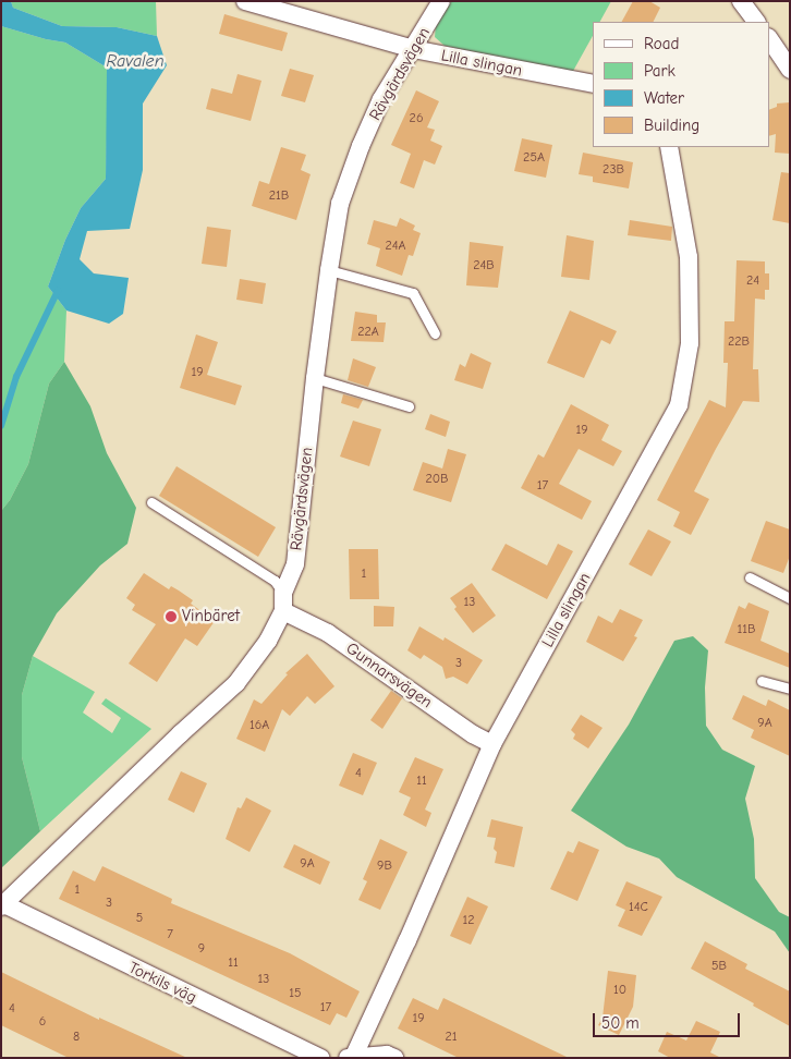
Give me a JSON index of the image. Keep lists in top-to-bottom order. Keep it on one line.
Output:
{"streets":{"street":["Lilla slingan","Rävgärdsvägen","Gunnarsvägen","Torkils väg"]},"crossings":[["Lilla slingan","Rävgärdsvägen"],["Lilla slingan","Gunnarsvägen"],["Rävgärdsvägen","Gunnarsvägen"],["Rävgärdsvägen","Torkils väg"]],"water":["Ravalen"],"places":["Vinbäret"],"house_numbers":["26","25A","23B","21B","24A","24B","24","22A","22B","19","19","20B","17","1","13","11B","3","9A","16A","4","11","9A","9B","1","3","14C","5","12","7","9","11","5B","13","10","15","17","4","19","6","8","21"],"legend":["Road","Park","Water","Building"],"scale_bar":"50 m"}
